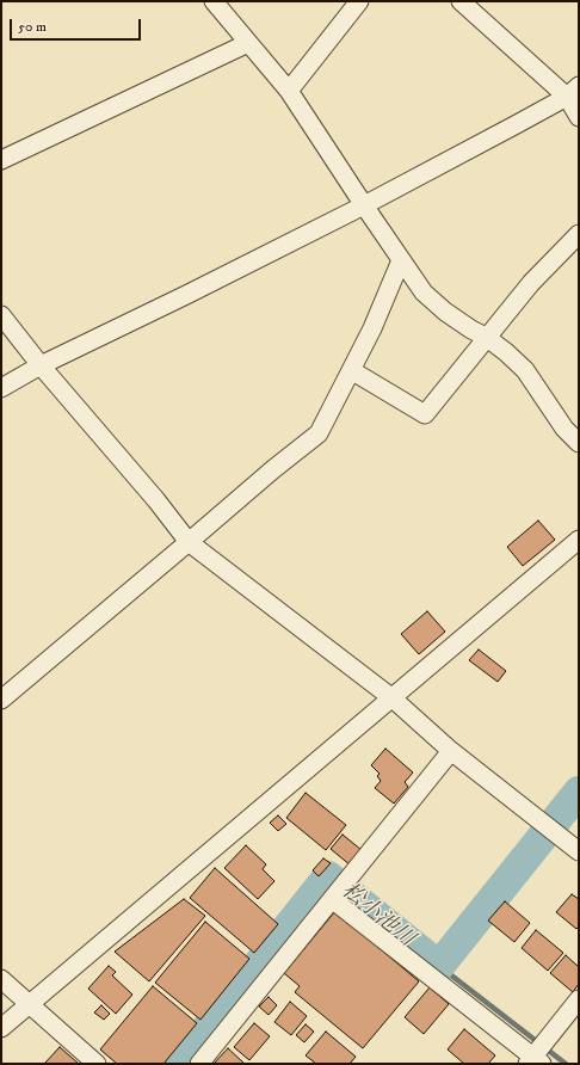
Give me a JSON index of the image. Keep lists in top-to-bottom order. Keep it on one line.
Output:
{"water":["松小池川"],"scale_bar":"50 m"}
